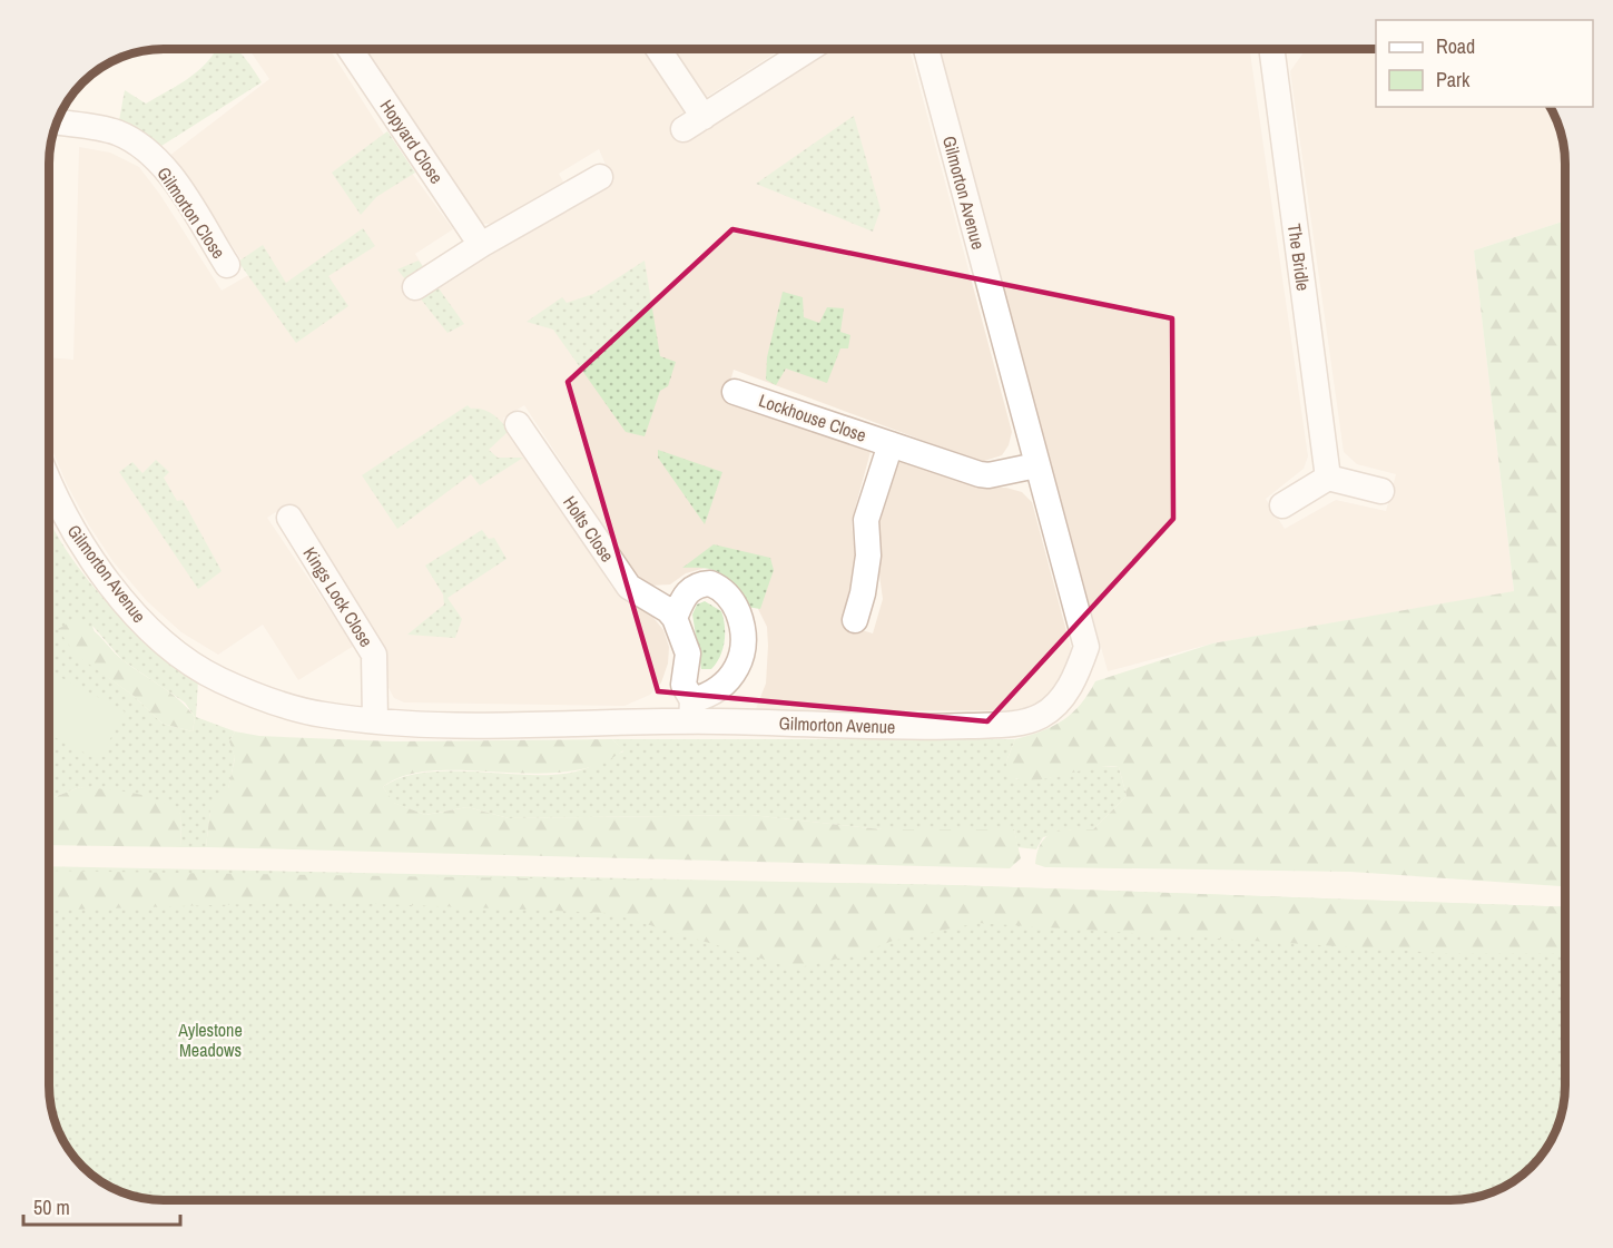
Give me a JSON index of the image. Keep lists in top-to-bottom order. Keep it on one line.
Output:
{"streets":{"street":["Hopyard Close","Gilmorton Avenue","Gilmorton Close","The Bridle","Lockhouse Close","Holts Close","Kings Lock Close"]},"crossings":[["Gilmorton Avenue","Lockhouse Close"],["Gilmorton Avenue","Kings Lock Close"]],"parks":["Aylestone Meadows"],"legend":["Road","Park"],"scale_bar":"50 m"}
